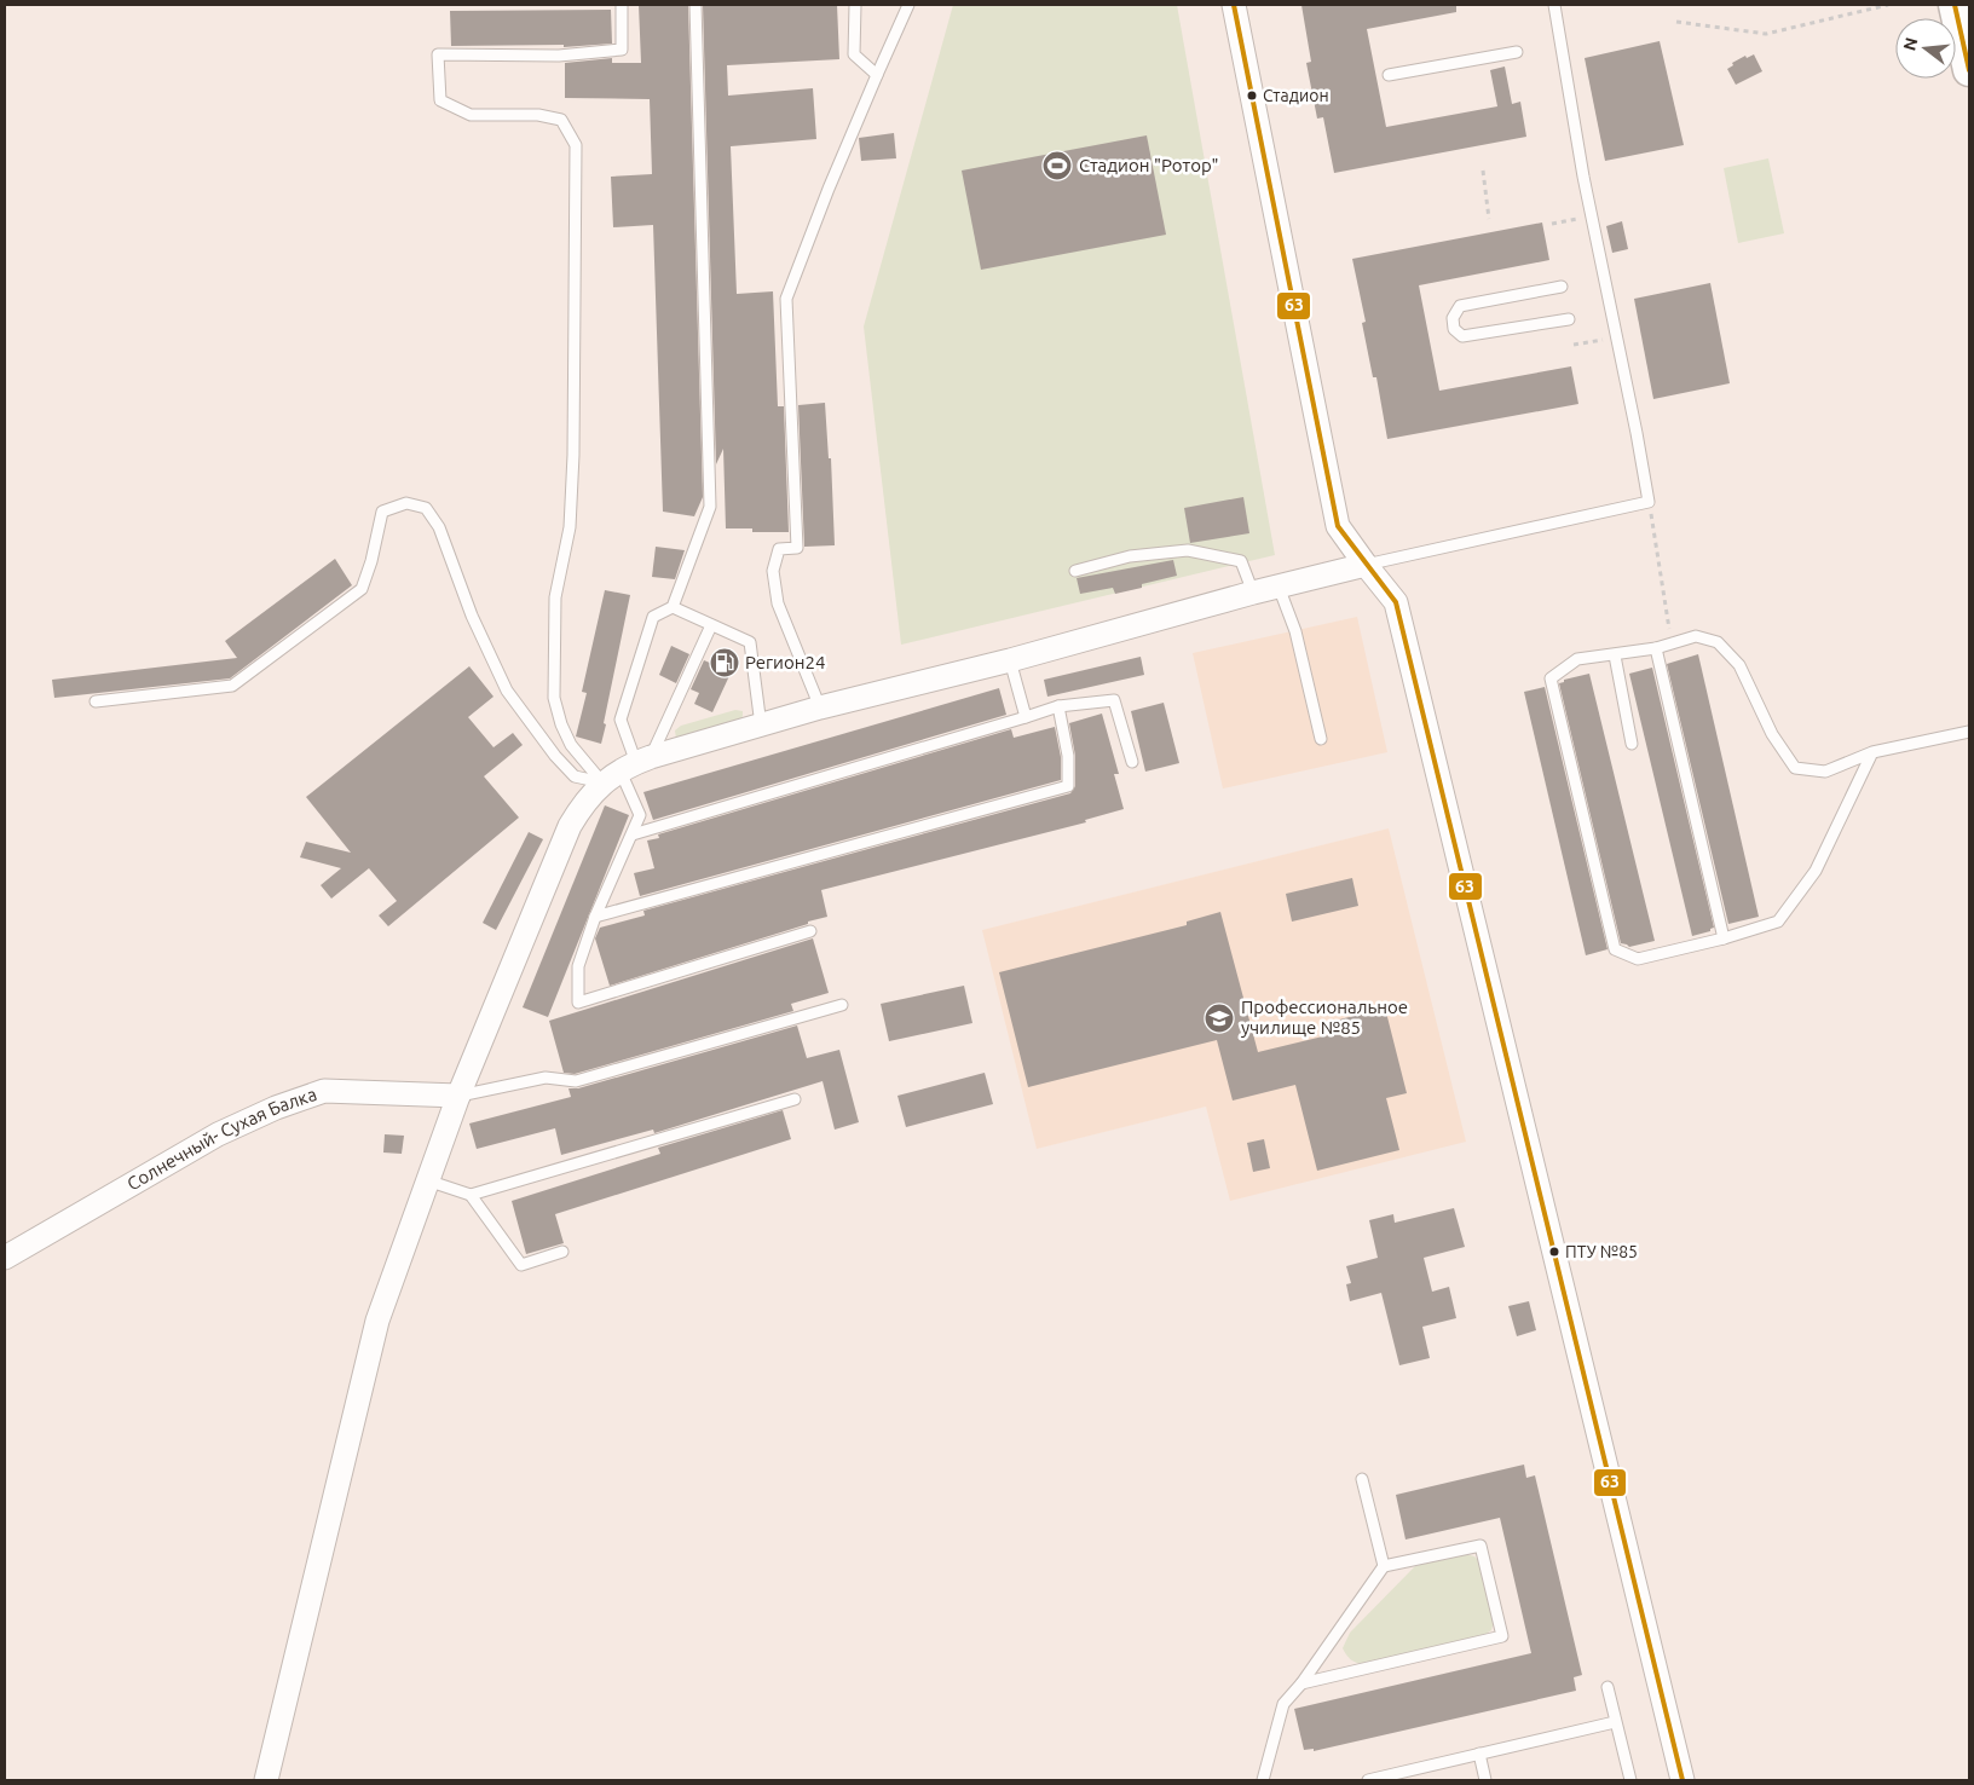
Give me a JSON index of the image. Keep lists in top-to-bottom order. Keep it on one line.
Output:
{"streets":{"street":["Солнечный- Сухая Балка"]},"places":{"other":["Стадион","ПТУ №85"],"sports":["Стадион \"Ротор\""],"fuel station":["Регион24"],"school or university":["Профессиональное училище №85"]},"lines":["transit line 63"],"north":"left"}
